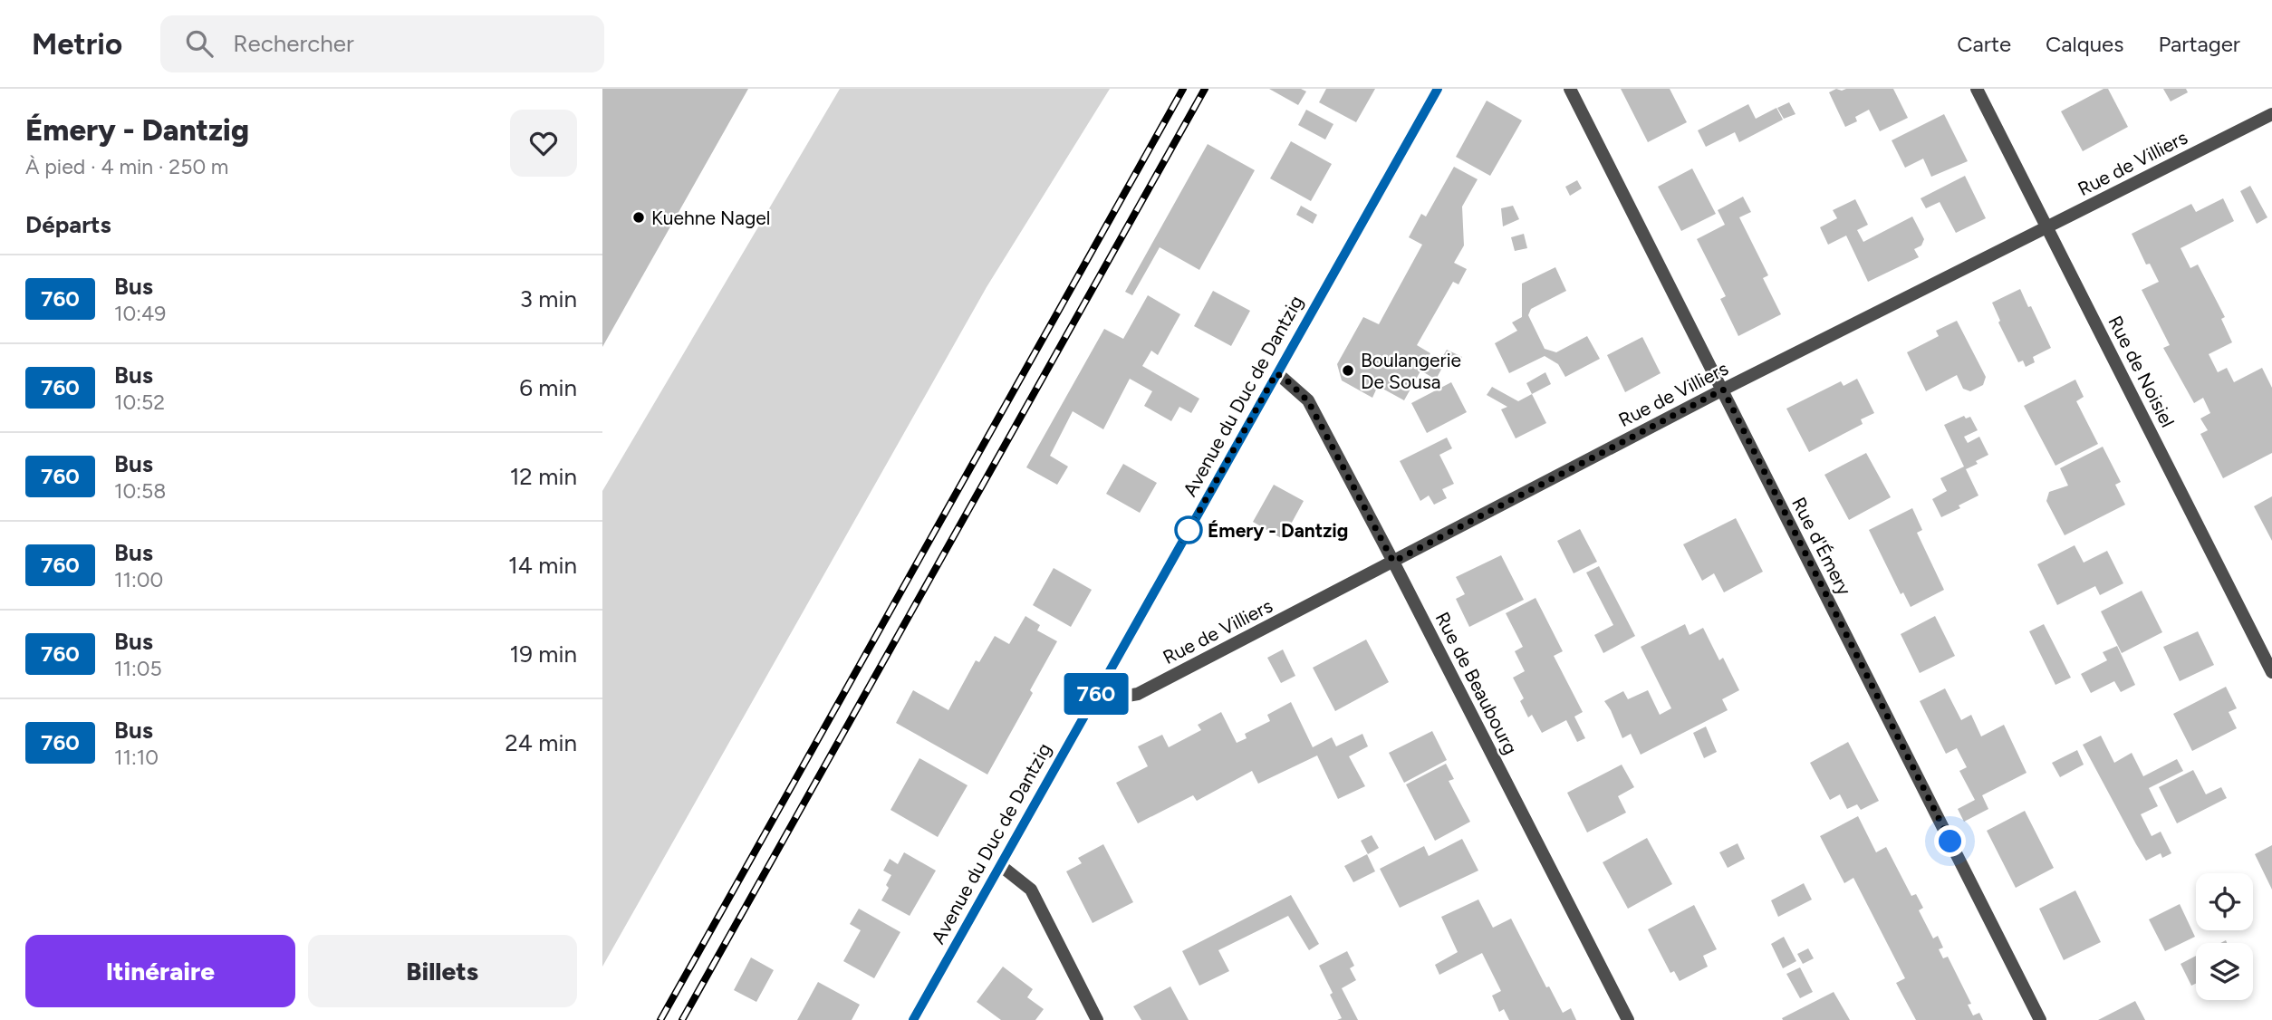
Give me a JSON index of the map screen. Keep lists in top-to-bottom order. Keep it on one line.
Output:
{"streets":{"street":["Rue de Villiers","Rue de Noisiel","Avenue du Duc de Dantzig","Rue d'Émery","Rue de Beaubourg"]},"crossings":[["Rue de Villiers","Rue de Noisiel"],["Rue de Villiers","Avenue du Duc de Dantzig"],["Rue de Villiers","Rue d'Émery"],["Rue de Villiers","Rue de Beaubourg"],["Avenue du Duc de Dantzig","Rue de Beaubourg"]],"places":["Kuehne Nagel","Boulangerie De Sousa","Émery - Dantzig"],"lines":["bus line 760"],"page":{"header":"Metrio","search":"Rechercher","nav":["Carte","Calques","Partager"],"heading":[["Émery - Dantzig","À pied · 4 min · 250 m"],"Départs"],"on_map":"760","list":[{"mark":"760","name":"Bus","note":"10:49","value":"3 min"},{"mark":"760","name":"Bus","note":"10:52","value":"6 min"},{"mark":"760","name":"Bus","note":"10:58","value":"12 min"},{"mark":"760","name":"Bus","note":"11:00","value":"14 min"},{"mark":"760","name":"Bus","note":"11:05","value":"19 min"},{"mark":"760","name":"Bus","note":"11:10","value":"24 min"}],"buttons":["Itinéraire","Billets"]}}
